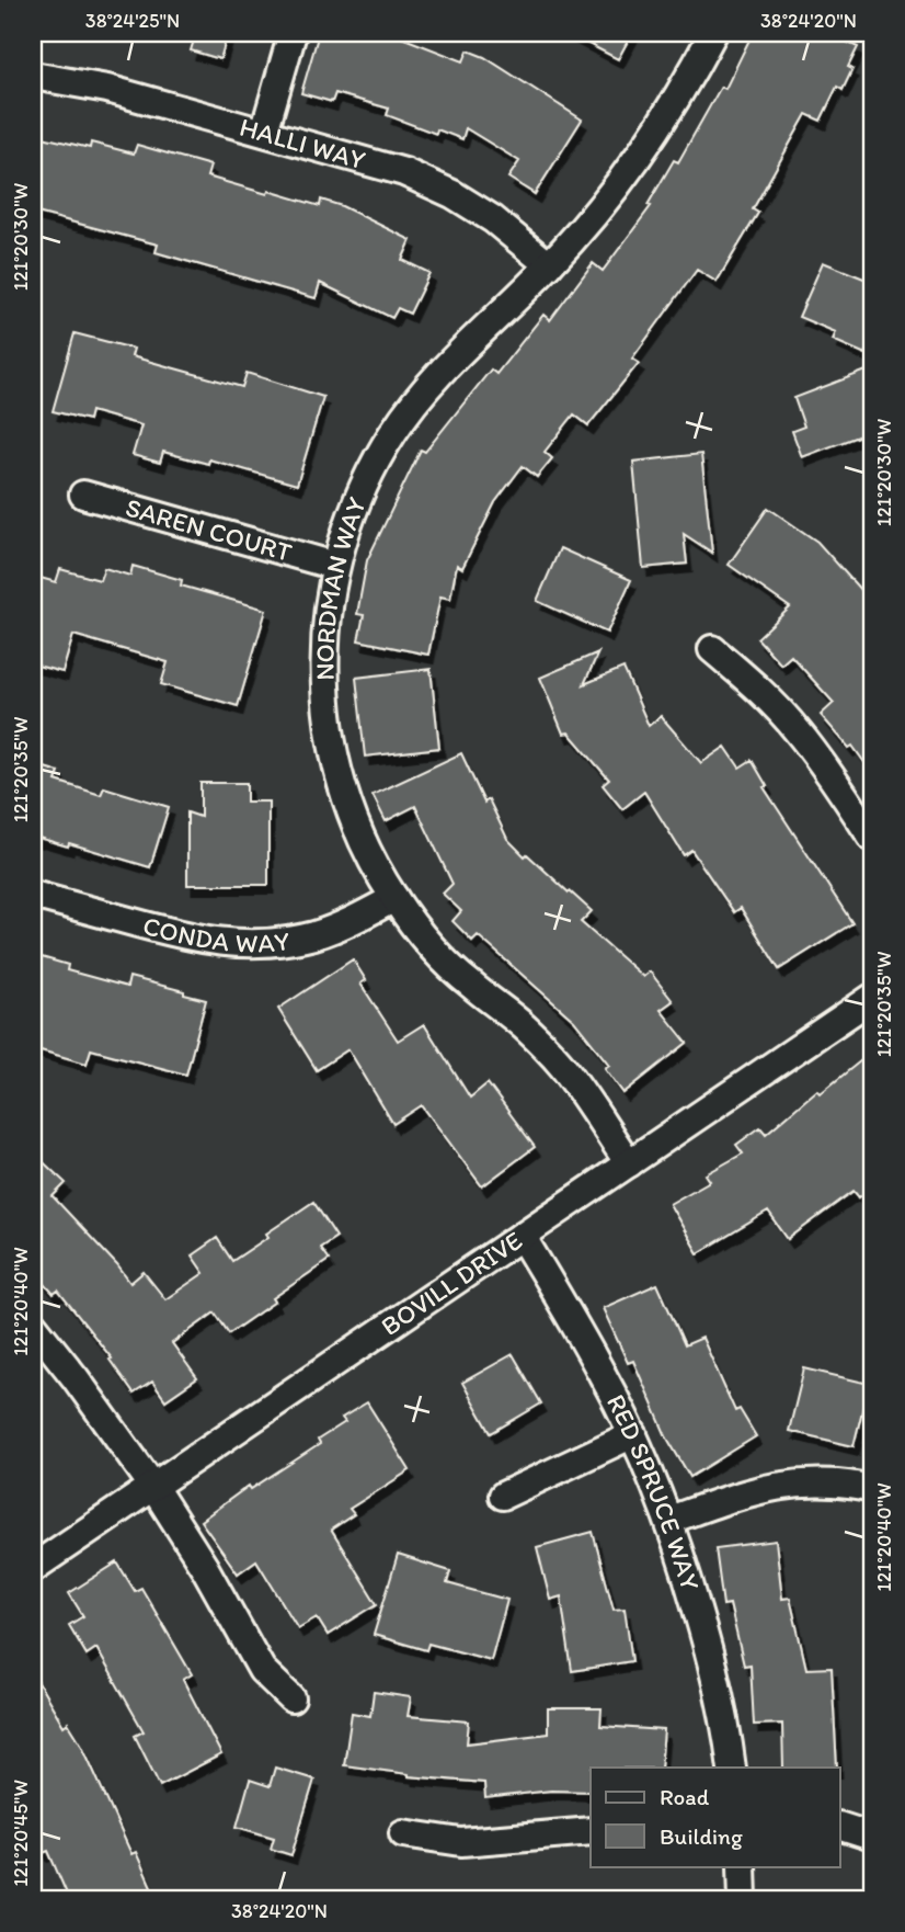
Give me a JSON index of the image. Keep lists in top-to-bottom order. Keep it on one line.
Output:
{"streets":{"street":["HALLI WAY","SAREN COURT","NORDMAN WAY","CONDA WAY","BOVILL DRIVE","RED SPRUCE WAY"]},"crossings":[["HALLI WAY","NORDMAN WAY"],["SAREN COURT","NORDMAN WAY"],["NORDMAN WAY","CONDA WAY"],["NORDMAN WAY","BOVILL DRIVE"],["BOVILL DRIVE","RED SPRUCE WAY"]],"legend":["Road","Building"],"coordinates":["38°24'25\"N","38°24'20\"N","121°20'30\"W","121°20'35\"W","121°20'40\"W","121°20'45\"W"]}
